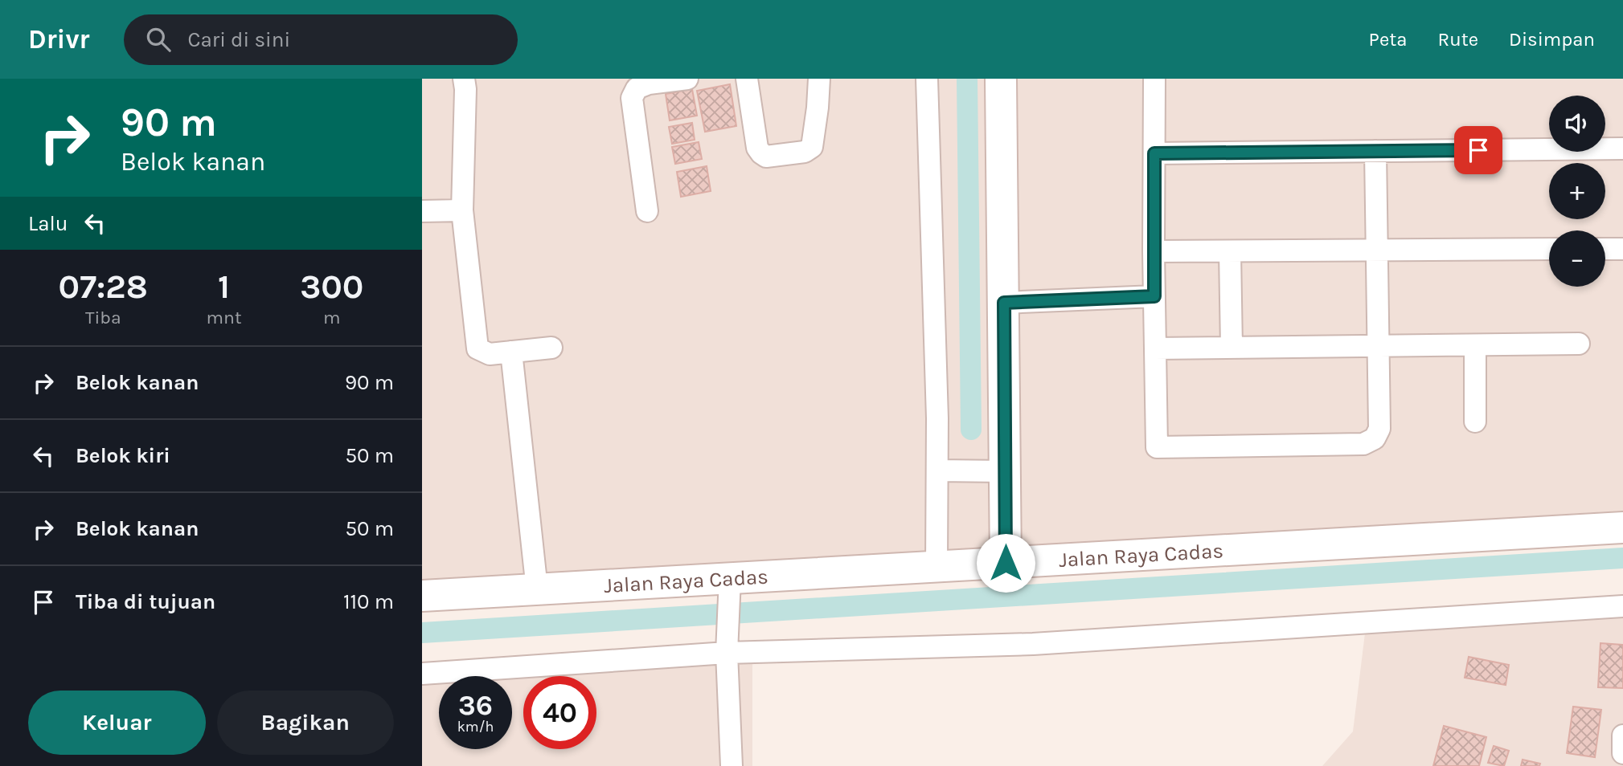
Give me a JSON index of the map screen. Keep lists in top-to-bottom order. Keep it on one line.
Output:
{"streets":{"street":["Jalan Raya Cadas"]},"page":{"header":"Drivr","search":"Cari di sini","nav":["Peta","Rute","Disimpan"],"turn":["90 m","Belok kanan"],"map_buttons":["+","−"],"then":"Lalu","eta":["07:28","Tiba","1","mnt","300","m"],"list":[{"name":"Belok kanan","value":"90 m"},{"name":"Belok kiri","value":"50 m"},{"name":"Belok kanan","value":"50 m"},{"name":"Tiba di tujuan","value":"110 m"}],"speed":"36 km/h","limit":"40","buttons":["Keluar","Bagikan"]}}
